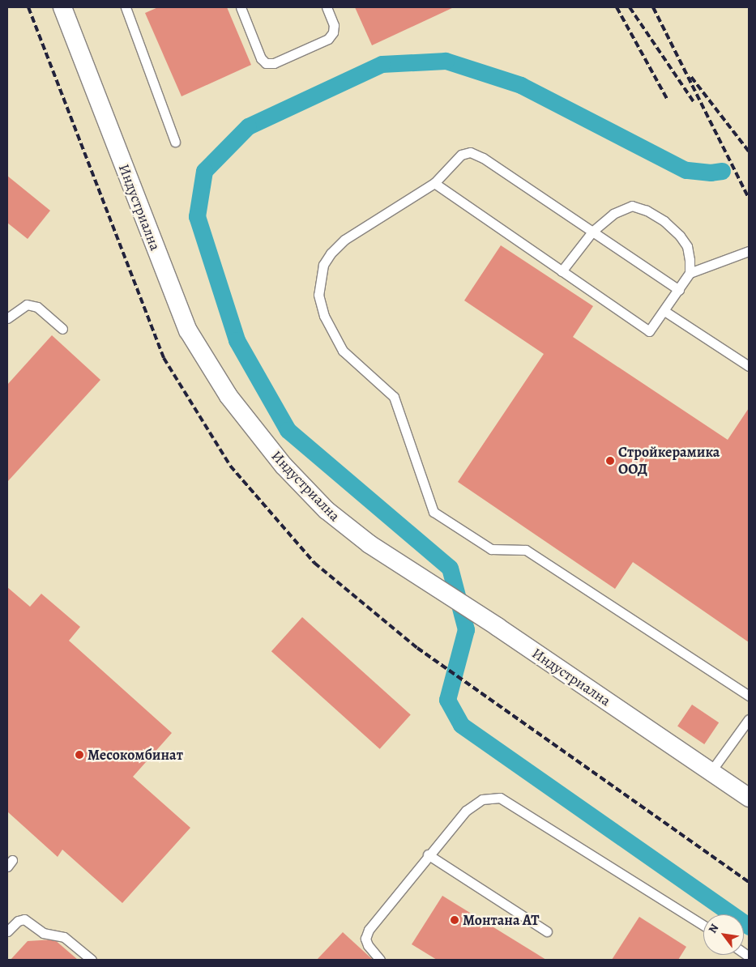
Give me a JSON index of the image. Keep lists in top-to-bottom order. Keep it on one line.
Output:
{"streets":{"street":["Индустриална"]},"places":["Стройкерамика ООД","Месокомбинат","Монтана АТ"],"north":"top left"}
